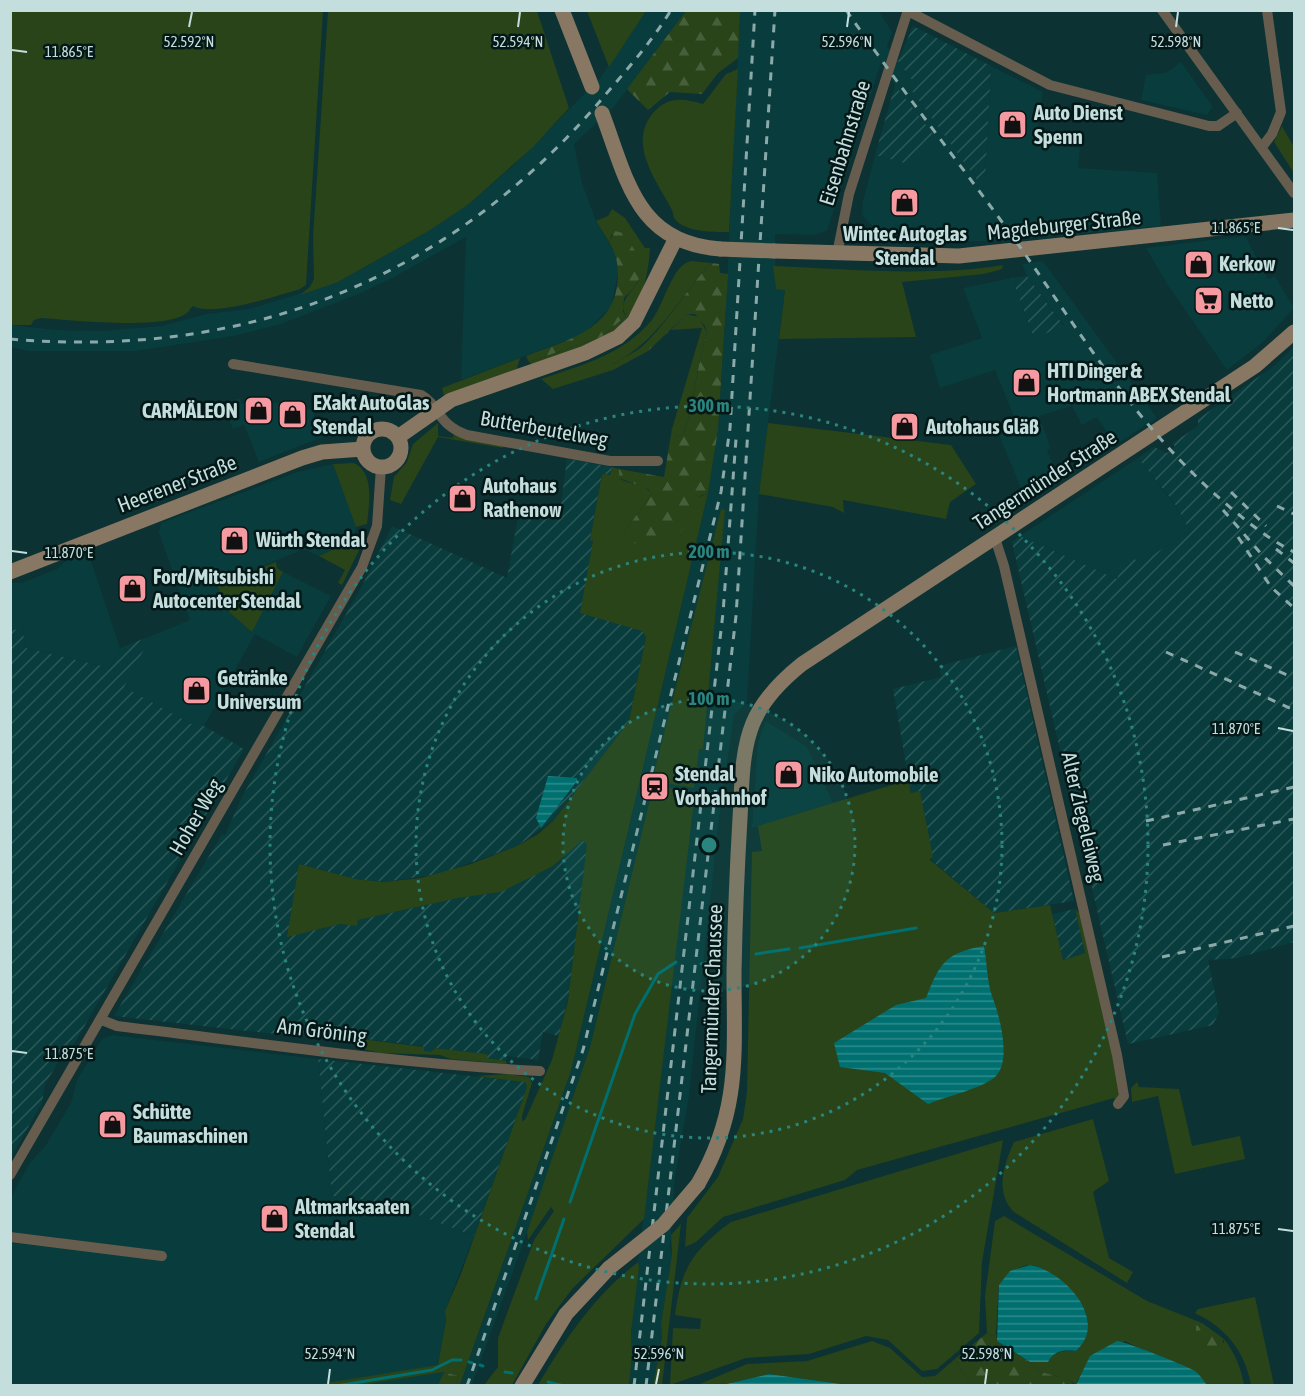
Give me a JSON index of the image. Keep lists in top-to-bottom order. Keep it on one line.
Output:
{"streets":{"main road":["Magdeburger Straße","Tangermünder Straße","Heerener Straße","Tangermünder Chaussee"],"street":["Eisenbahnstraße","Butterbeutelweg","Hoher Weg","Alter Ziegeleiweg","Am Gröning"]},"crossings":[["Eisenbahnstraße","Magdeburger Straße"],["Tangermünder Straße","Alter Ziegeleiweg"],["Tangermünder Straße","Tangermünder Chaussee"],["Heerener Straße","Hoher Weg"],["Hoher Weg","Am Gröning"]],"places":{"shop":["Auto Dienst Spenn","Wintec Autoglas Stendal","Kerkow","HTI Dinger & Hortmann ABEX Stendal","CARMÄLEON","EXakt AutoGlas Stendal","Autohaus Gläß","Autohaus Rathenow","Würth Stendal","Ford/Mitsubishi Autocenter Stendal","Getränke Universum","Niko Automobile","Schütte Baumaschinen","Altmarksaaten Stendal"],"supermarket":["Netto"],"station":["Stendal Vorbahnhof"]},"coordinates":["52.592°N","52.594°N","52.596°N","52.598°N","11.865°E","11.870°E","11.875°E"],"rings":["300 m","200 m","100 m"]}
